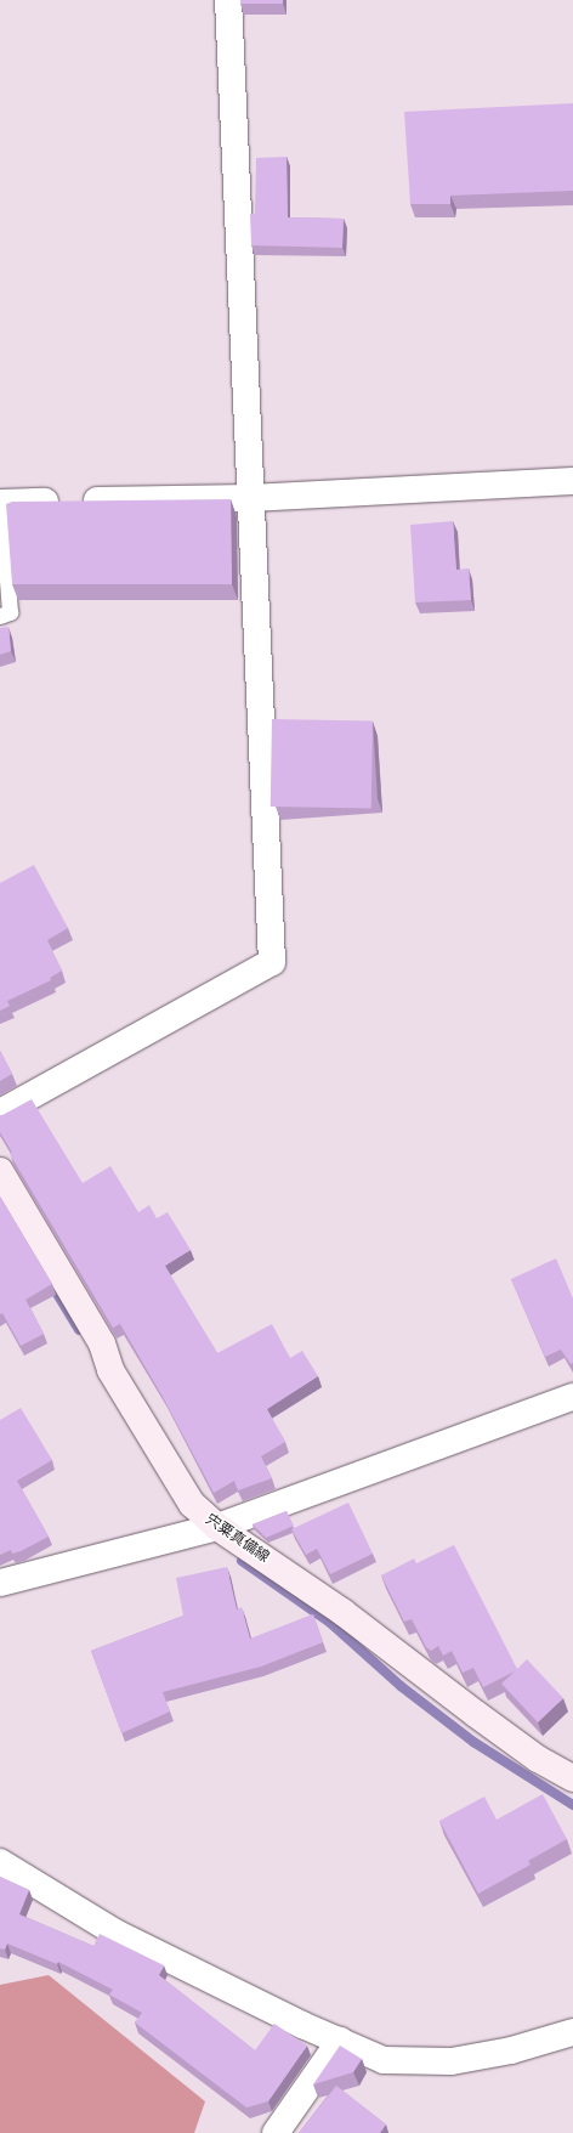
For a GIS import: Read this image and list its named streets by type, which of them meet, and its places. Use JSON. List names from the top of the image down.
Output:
{
  "streets": {
    "main road": ["宍粟真備線"]
  }
}
